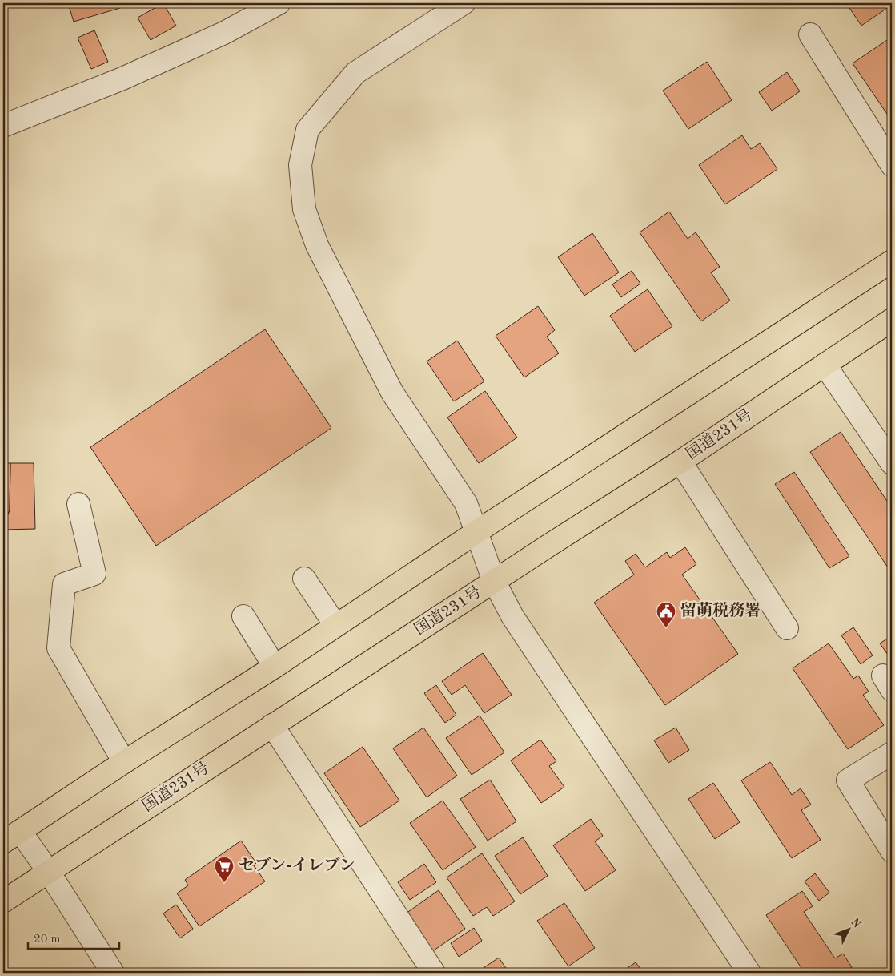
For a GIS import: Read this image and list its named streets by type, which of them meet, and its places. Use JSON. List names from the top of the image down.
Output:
{
  "streets": {
    "highway": ["国道231号"]
  },
  "places": {
    "public building": ["留萌税務署"],
    "supermarket": ["セブン-イレブン"]
  },
  "scale_bar": "20 m",
  "north": "top right"
}
